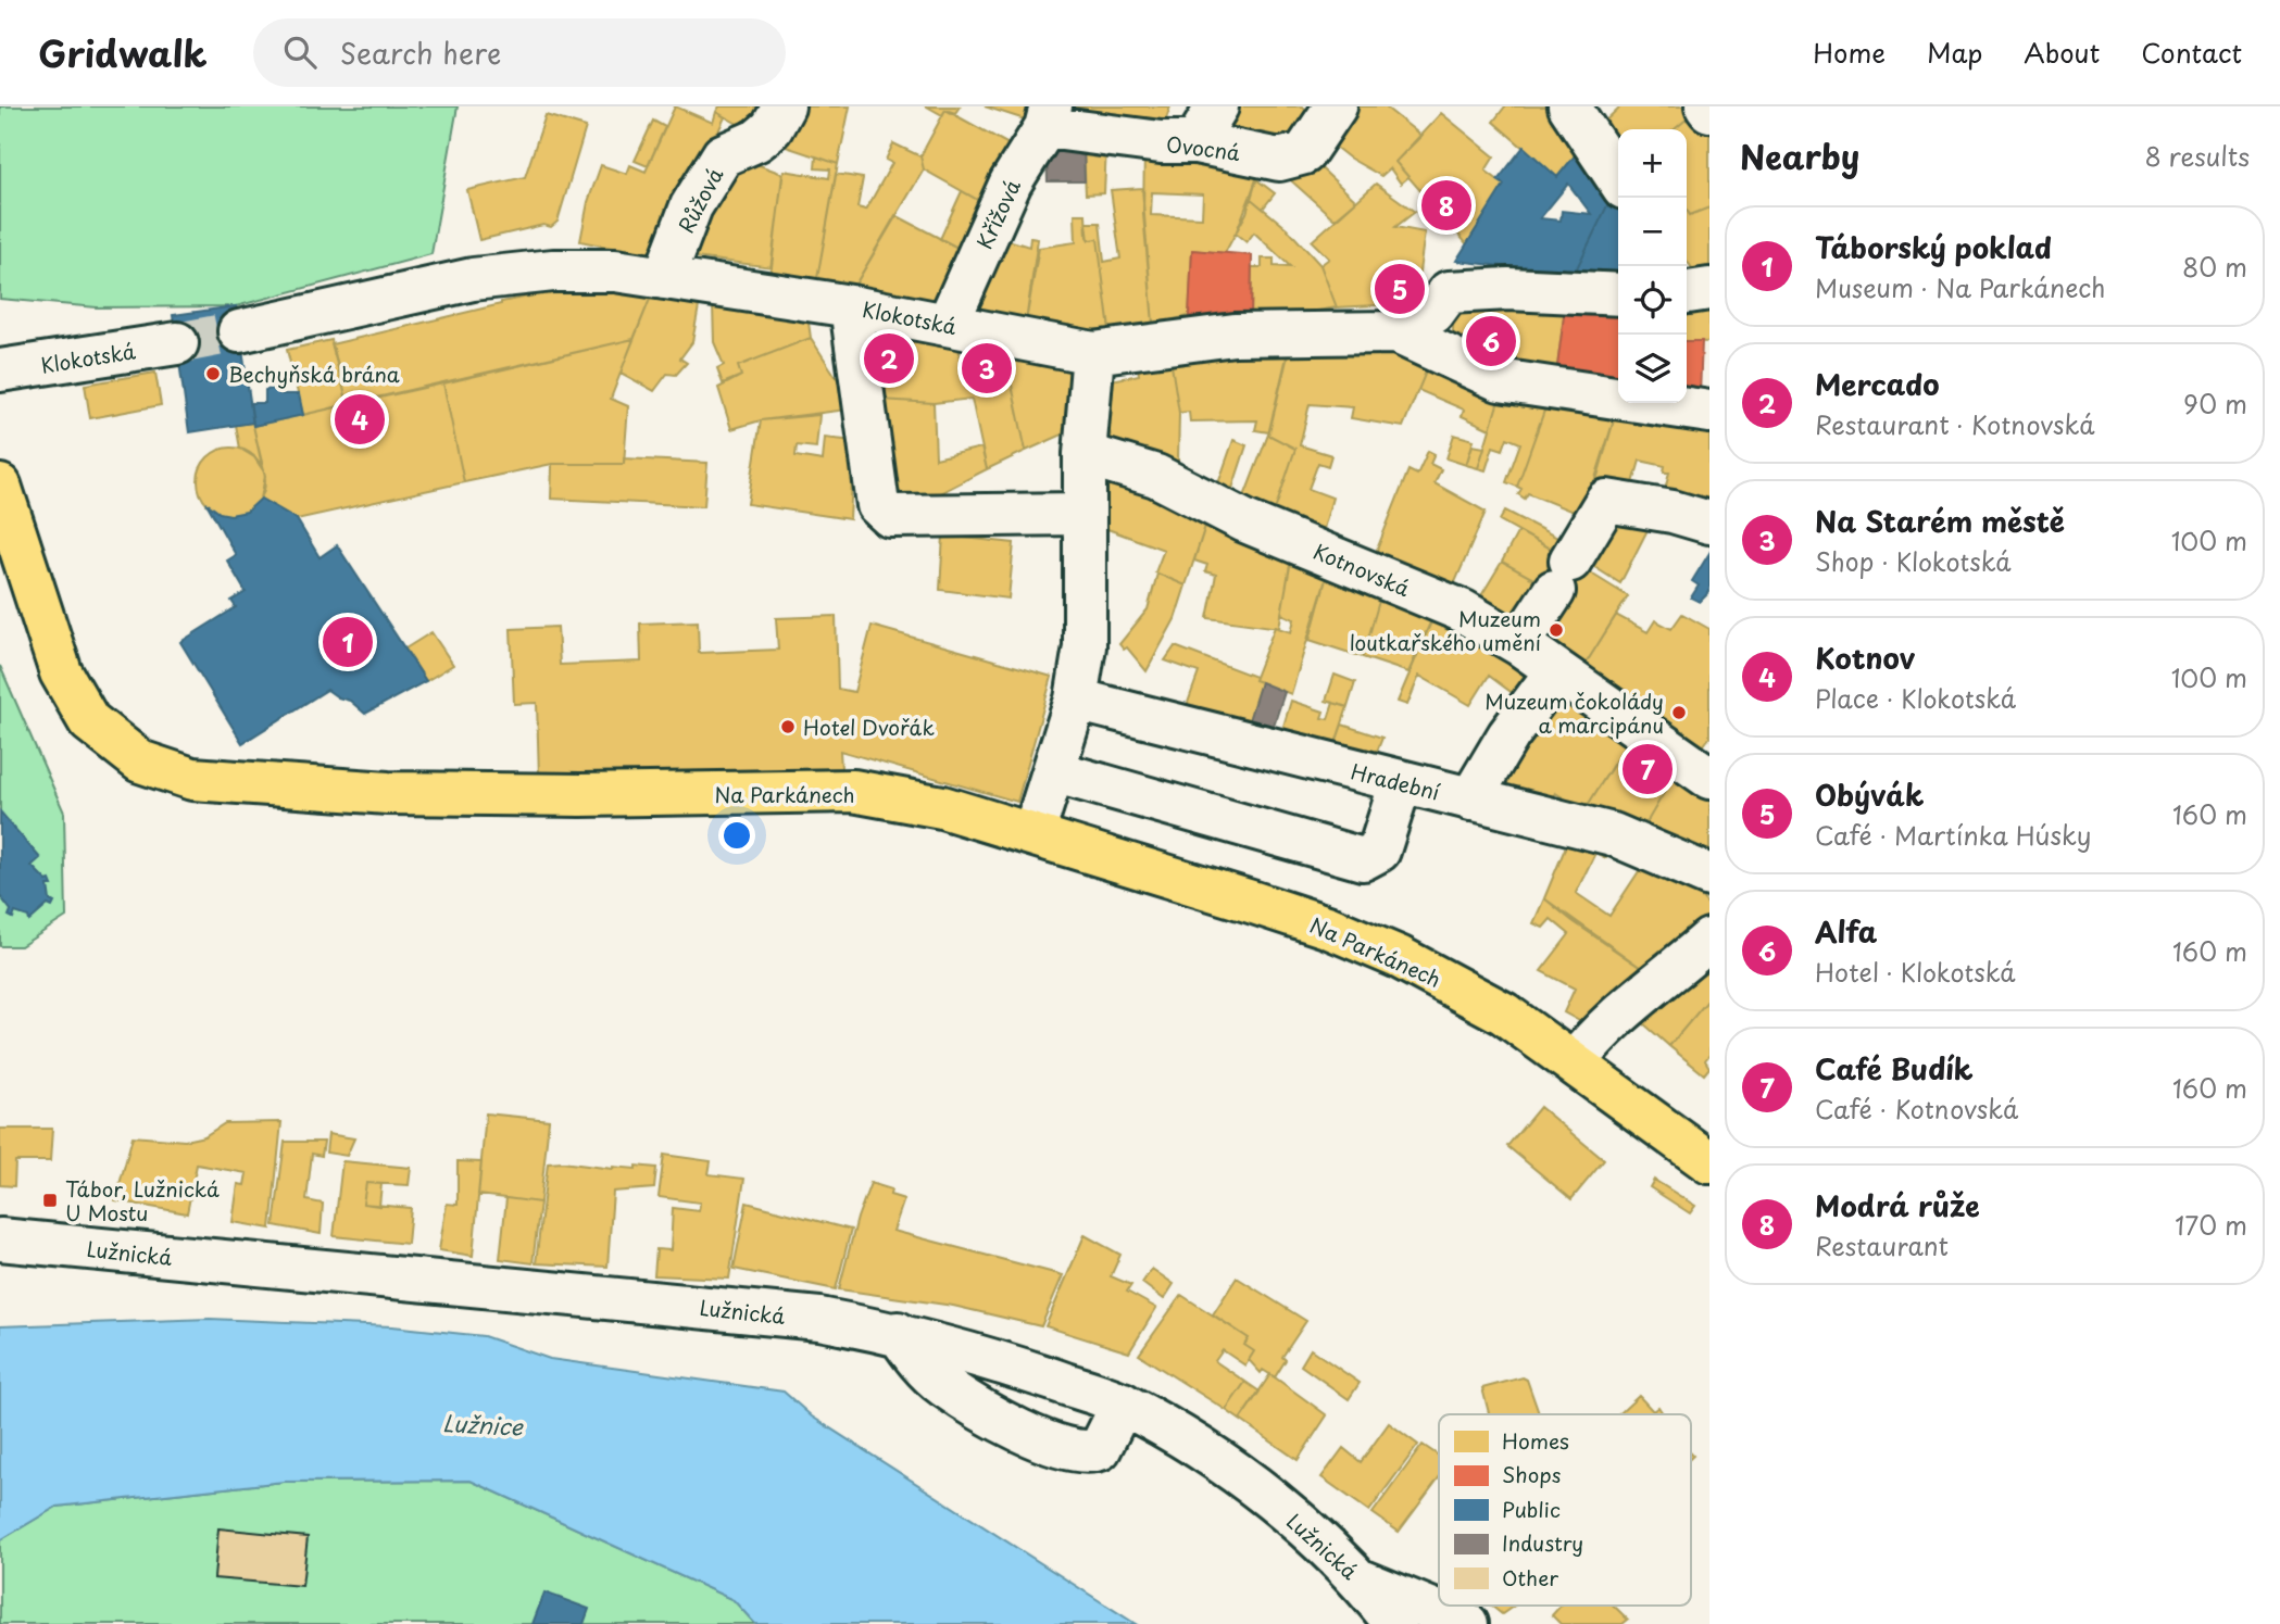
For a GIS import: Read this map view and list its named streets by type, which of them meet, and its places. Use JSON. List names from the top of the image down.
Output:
{
  "streets": {
    "main road": ["Na Parkánech"],
    "street": [
      "Ovocná",
      "Růžová",
      "Křížová",
      "Klokotská",
      "Kotnovská",
      "Hradební",
      "Lužnická"
    ]
  },
  "crossings": [
    ["Ovocná", "Křížová"],
    ["Růžová", "Klokotská"],
    ["Křížová", "Klokotská"]
  ],
  "water": ["Lužnice"],
  "places": {
    "other": [
      "Bechyňská brána",
      "Muzeum loutkařského umění",
      "Muzeum čokolády a marcipánu",
      "Hotel Dvořák"
    ],
    "transit": ["Tábor, Lužnická U Mostu"]
  },
  "legend": [
    "Homes",
    "Shops",
    "Public",
    "Industry",
    "Other"
  ],
  "page": {
    "header": "Gridwalk",
    "search": "Search here",
    "nav": [
      "Home",
      "Map",
      "About",
      "Contact"
    ],
    "heading": ["Nearby", "8 results"],
    "map_buttons": ["+", "−"],
    "pins": [
      "8",
      "5",
      "6",
      "2",
      "3",
      "4",
      "1",
      "7"
    ],
    "list": [
      {
        "mark": "1",
        "name": "Táborský poklad",
        "note": "Museum · Na Parkánech",
        "value": "80 m"
      },
      {
        "mark": "2",
        "name": "Mercado",
        "note": "Restaurant · Kotnovská",
        "value": "90 m"
      },
      {
        "mark": "3",
        "name": "Na Starém městě",
        "note": "Shop · Klokotská",
        "value": "100 m"
      },
      {
        "mark": "4",
        "name": "Kotnov",
        "note": "Place · Klokotská",
        "value": "100 m"
      },
      {
        "mark": "5",
        "name": "Obývák",
        "note": "Café · Martínka Húsky",
        "value": "160 m"
      },
      {
        "mark": "6",
        "name": "Alfa",
        "note": "Hotel · Klokotská",
        "value": "160 m"
      },
      {
        "mark": "7",
        "name": "Café Budík",
        "note": "Café · Kotnovská",
        "value": "160 m"
      },
      {
        "mark": "8",
        "name": "Modrá růže",
        "note": "Restaurant",
        "value": "170 m"
      }
    ]
  }
}
